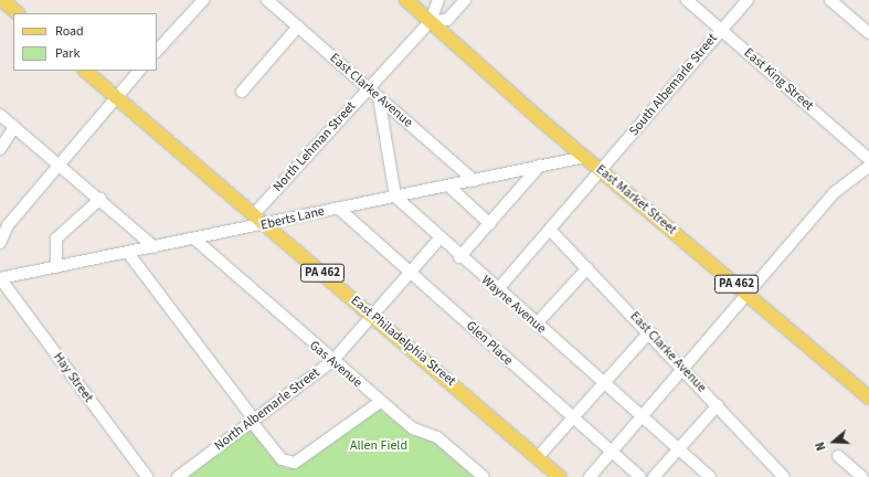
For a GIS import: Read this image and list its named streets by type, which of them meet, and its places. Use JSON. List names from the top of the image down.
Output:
{
  "streets": {
    "main road": ["East Market Street", "PA 462", "East Philadelphia Street"],
    "street": [
      "East King Street",
      "South Albemarle Street",
      "East Clarke Avenue",
      "North Lehman Street",
      "Eberts Lane",
      "Wayne Avenue",
      "Glen Place",
      "Gas Avenue",
      "Hay Street",
      "North Albemarle Street"
    ]
  },
  "crossings": [
    ["East King Street", "South Albemarle Street"],
    ["South Albemarle Street", "East Market Street"],
    ["East Clarke Avenue", "North Lehman Street"],
    ["East Clarke Avenue", "Eberts Lane"],
    ["North Lehman Street", "East Market Street"],
    ["North Lehman Street", "East Philadelphia Street"],
    ["East Market Street", "Eberts Lane"],
    ["Eberts Lane", "Wayne Avenue"],
    ["Eberts Lane", "East Philadelphia Street"],
    ["Eberts Lane", "Glen Place"],
    ["Eberts Lane", "Gas Avenue"],
    ["Eberts Lane", "Hay Street"],
    ["Wayne Avenue", "North Albemarle Street"],
    ["East Philadelphia Street", "North Albemarle Street"],
    ["Glen Place", "North Albemarle Street"],
    ["Gas Avenue", "North Albemarle Street"]
  ],
  "parks": ["Allen Field"],
  "legend": ["Road", "Park"],
  "north": "left"
}
